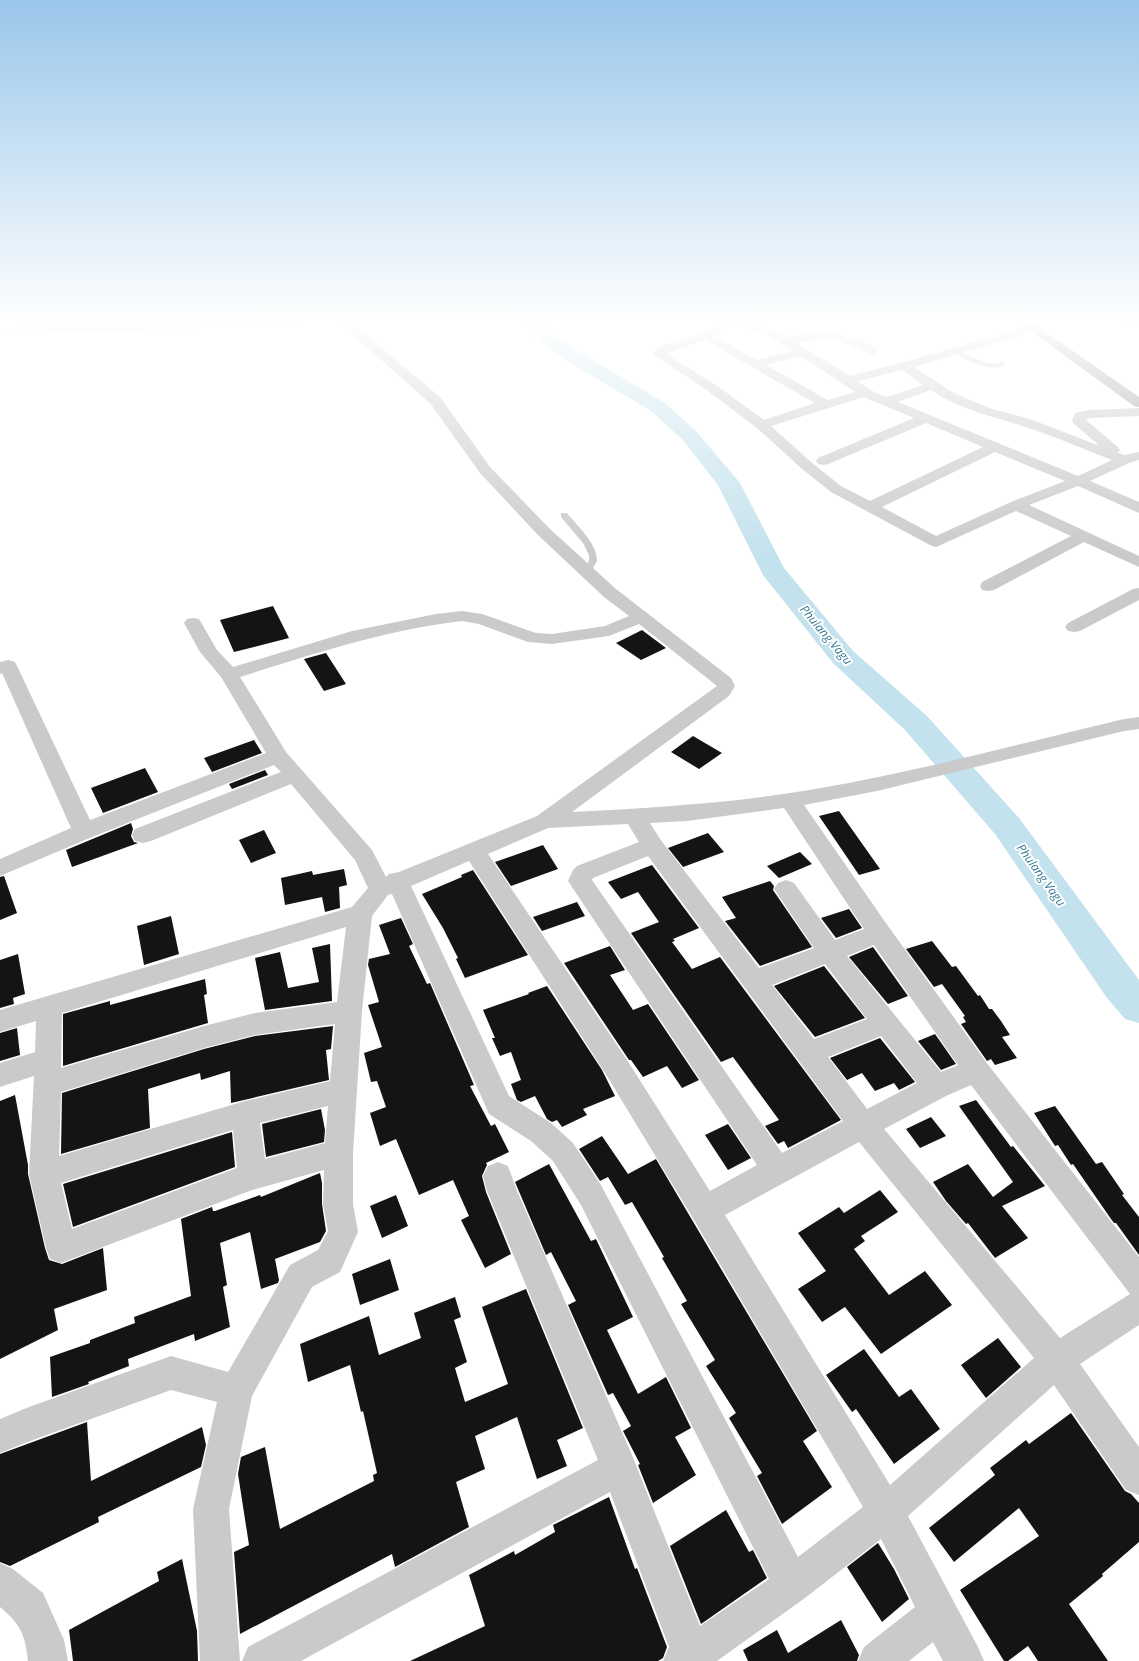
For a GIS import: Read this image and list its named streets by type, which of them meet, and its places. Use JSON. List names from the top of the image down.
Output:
{
  "water": ["Phulang Vagu"]
}
